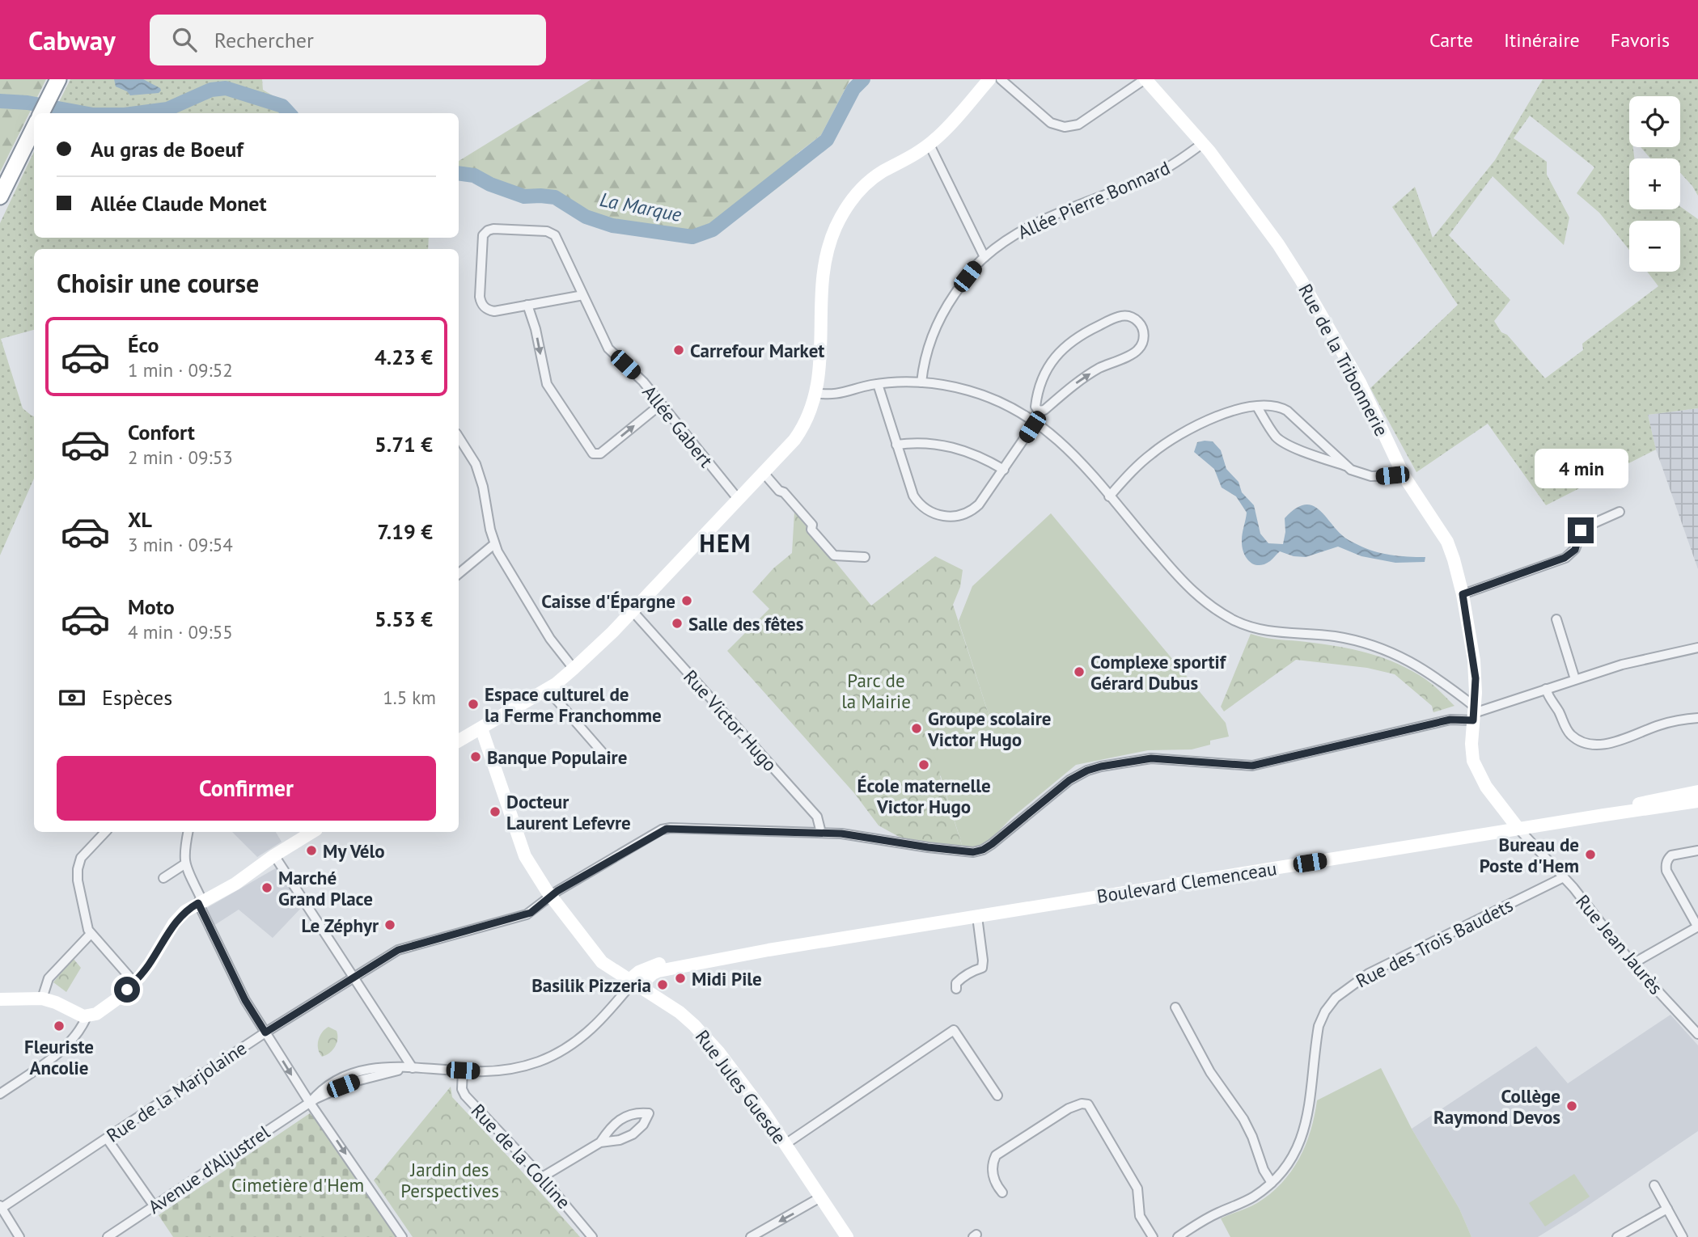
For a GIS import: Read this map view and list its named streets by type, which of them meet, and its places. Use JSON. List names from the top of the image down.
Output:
{
  "streets": {
    "street": [
      "Allée Pierre Bonnard",
      "Rue de la Tribonnerie",
      "Allée Gabert",
      "Rue Victor Hugo",
      "Boulevard Clemenceau",
      "Rue des Trois Baudets",
      "Rue Jean Jaurès",
      "Rue Jules Guesde",
      "Rue de la Marjolaine",
      "Rue de la Colline",
      "Avenue d'Aljustrel"
    ]
  },
  "crossings": [
    ["Allée Pierre Bonnard", "Rue de la Tribonnerie"],
    ["Rue de la Tribonnerie", "Boulevard Clemenceau"],
    ["Rue de la Tribonnerie", "Rue Jean Jaurès"],
    ["Rue de la Tribonnerie", "Rue de la Marjolaine"],
    ["Rue Victor Hugo", "Rue de la Marjolaine"],
    ["Boulevard Clemenceau", "Rue Jean Jaurès"],
    ["Boulevard Clemenceau", "Rue Jules Guesde"],
    ["Boulevard Clemenceau", "Avenue d'Aljustrel"],
    ["Rue des Trois Baudets", "Rue Jean Jaurès"],
    ["Rue Jules Guesde", "Rue de la Marjolaine"],
    ["Rue Jules Guesde", "Avenue d'Aljustrel"],
    ["Rue de la Colline", "Avenue d'Aljustrel"]
  ],
  "districts": ["HEM"],
  "water": ["La Marque"],
  "parks": ["Parc de la Mairie", "Jardin des Perspectives", "Cimetière d'Hem"],
  "places": [
    "Carrefour Market",
    "Caisse d'Épargne",
    "Salle des fêtes",
    "Complexe sportif Gérard Dubus",
    "Espace culturel de la Ferme Franchomme",
    "Groupe scolaire Victor Hugo",
    "Banque Populaire",
    "École maternelle Victor Hugo",
    "Docteur Laurent Lefevre",
    "My Vélo",
    "Bureau de Poste d'Hem",
    "Marché Grand Place",
    "Le Zéphyr",
    "Midi Pile",
    "Basilik Pizzeria",
    "Fleuriste Ancolie",
    "Collège Raymond Devos"
  ],
  "page": {
    "header": "Cabway",
    "search": "Rechercher",
    "nav": ["Carte", "Itinéraire", "Favoris"],
    "map_buttons": ["+", "−"],
    "banner": ["Au gras de Boeuf", "Allée Claude Monet"],
    "heading": "Choisir une course",
    "list": [
      {
        "name": "Éco",
        "note": "1 min · 09:52",
        "value": "4.23 €"
      },
      {
        "name": "Confort",
        "note": "2 min · 09:53",
        "value": "5.71 €"
      },
      {
        "name": "XL",
        "note": "3 min · 09:54",
        "value": "7.19 €"
      },
      {
        "name": "Moto",
        "note": "4 min · 09:55",
        "value": "5.53 €"
      }
    ],
    "bubble": "4 min",
    "pay": ["Espèces", "1.5 km"],
    "buttons": "Confirmer"
  }
}
